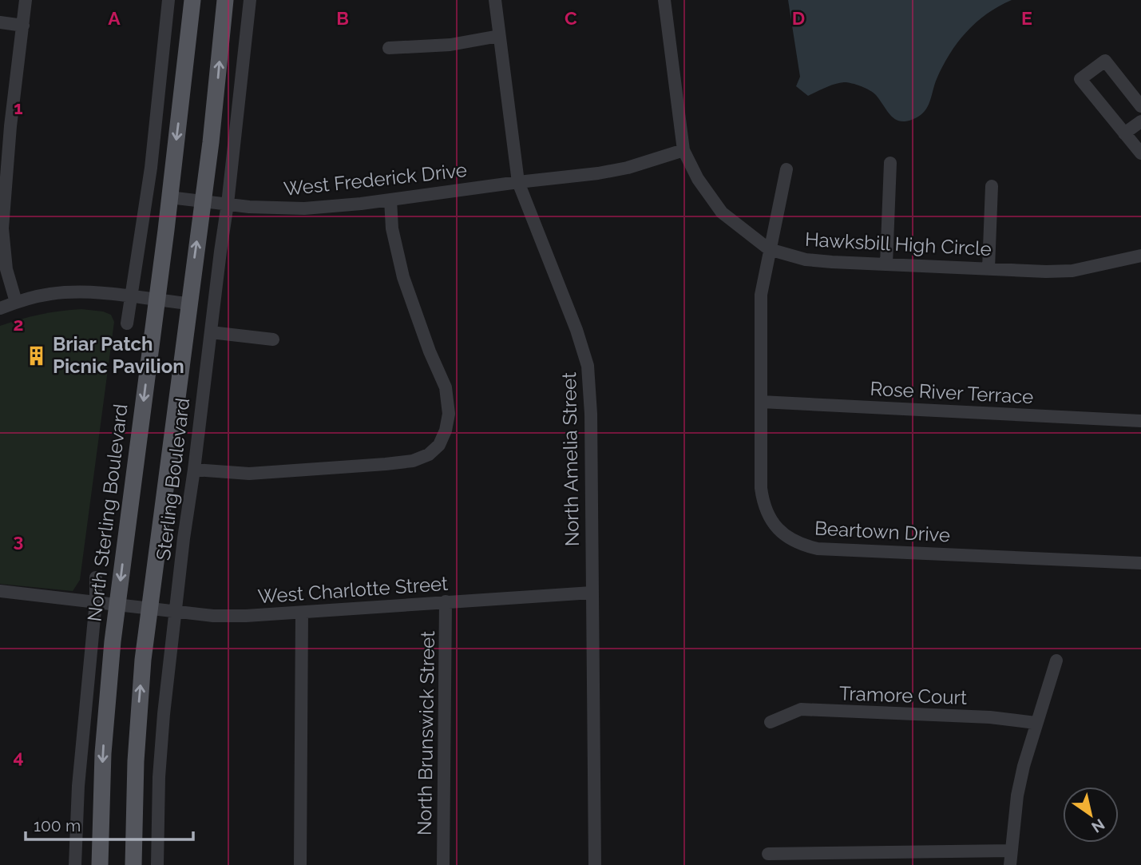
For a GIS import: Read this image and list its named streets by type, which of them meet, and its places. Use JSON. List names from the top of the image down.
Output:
{
  "streets": {
    "main road": ["North Sterling Boulevard"],
    "street": [
      "West Frederick Drive",
      "Hawksbill High Circle",
      "Rose River Terrace",
      "North Amelia Street",
      "Sterling Boulevard",
      "Beartown Drive",
      "West Charlotte Street",
      "Tramore Court",
      "North Brunswick Street"
    ]
  },
  "crossings": [
    ["West Frederick Drive", "Hawksbill High Circle"],
    ["West Frederick Drive", "North Amelia Street"],
    ["West Frederick Drive", "Sterling Boulevard"],
    ["West Frederick Drive", "North Sterling Boulevard"],
    ["Hawksbill High Circle", "Beartown Drive"],
    ["Rose River Terrace", "Beartown Drive"],
    ["North Amelia Street", "West Charlotte Street"],
    ["Sterling Boulevard", "West Charlotte Street"],
    ["North Sterling Boulevard", "West Charlotte Street"],
    ["West Charlotte Street", "North Brunswick Street"]
  ],
  "places": {
    "building": ["Briar Patch Picnic Pavilion"]
  },
  "scale_bar": "100 m",
  "north": "bottom right",
  "grid": {
    "columns": [
      "A",
      "B",
      "C",
      "D",
      "E"
    ],
    "rows": [
      "1",
      "2",
      "3",
      "4"
    ]
  }
}
